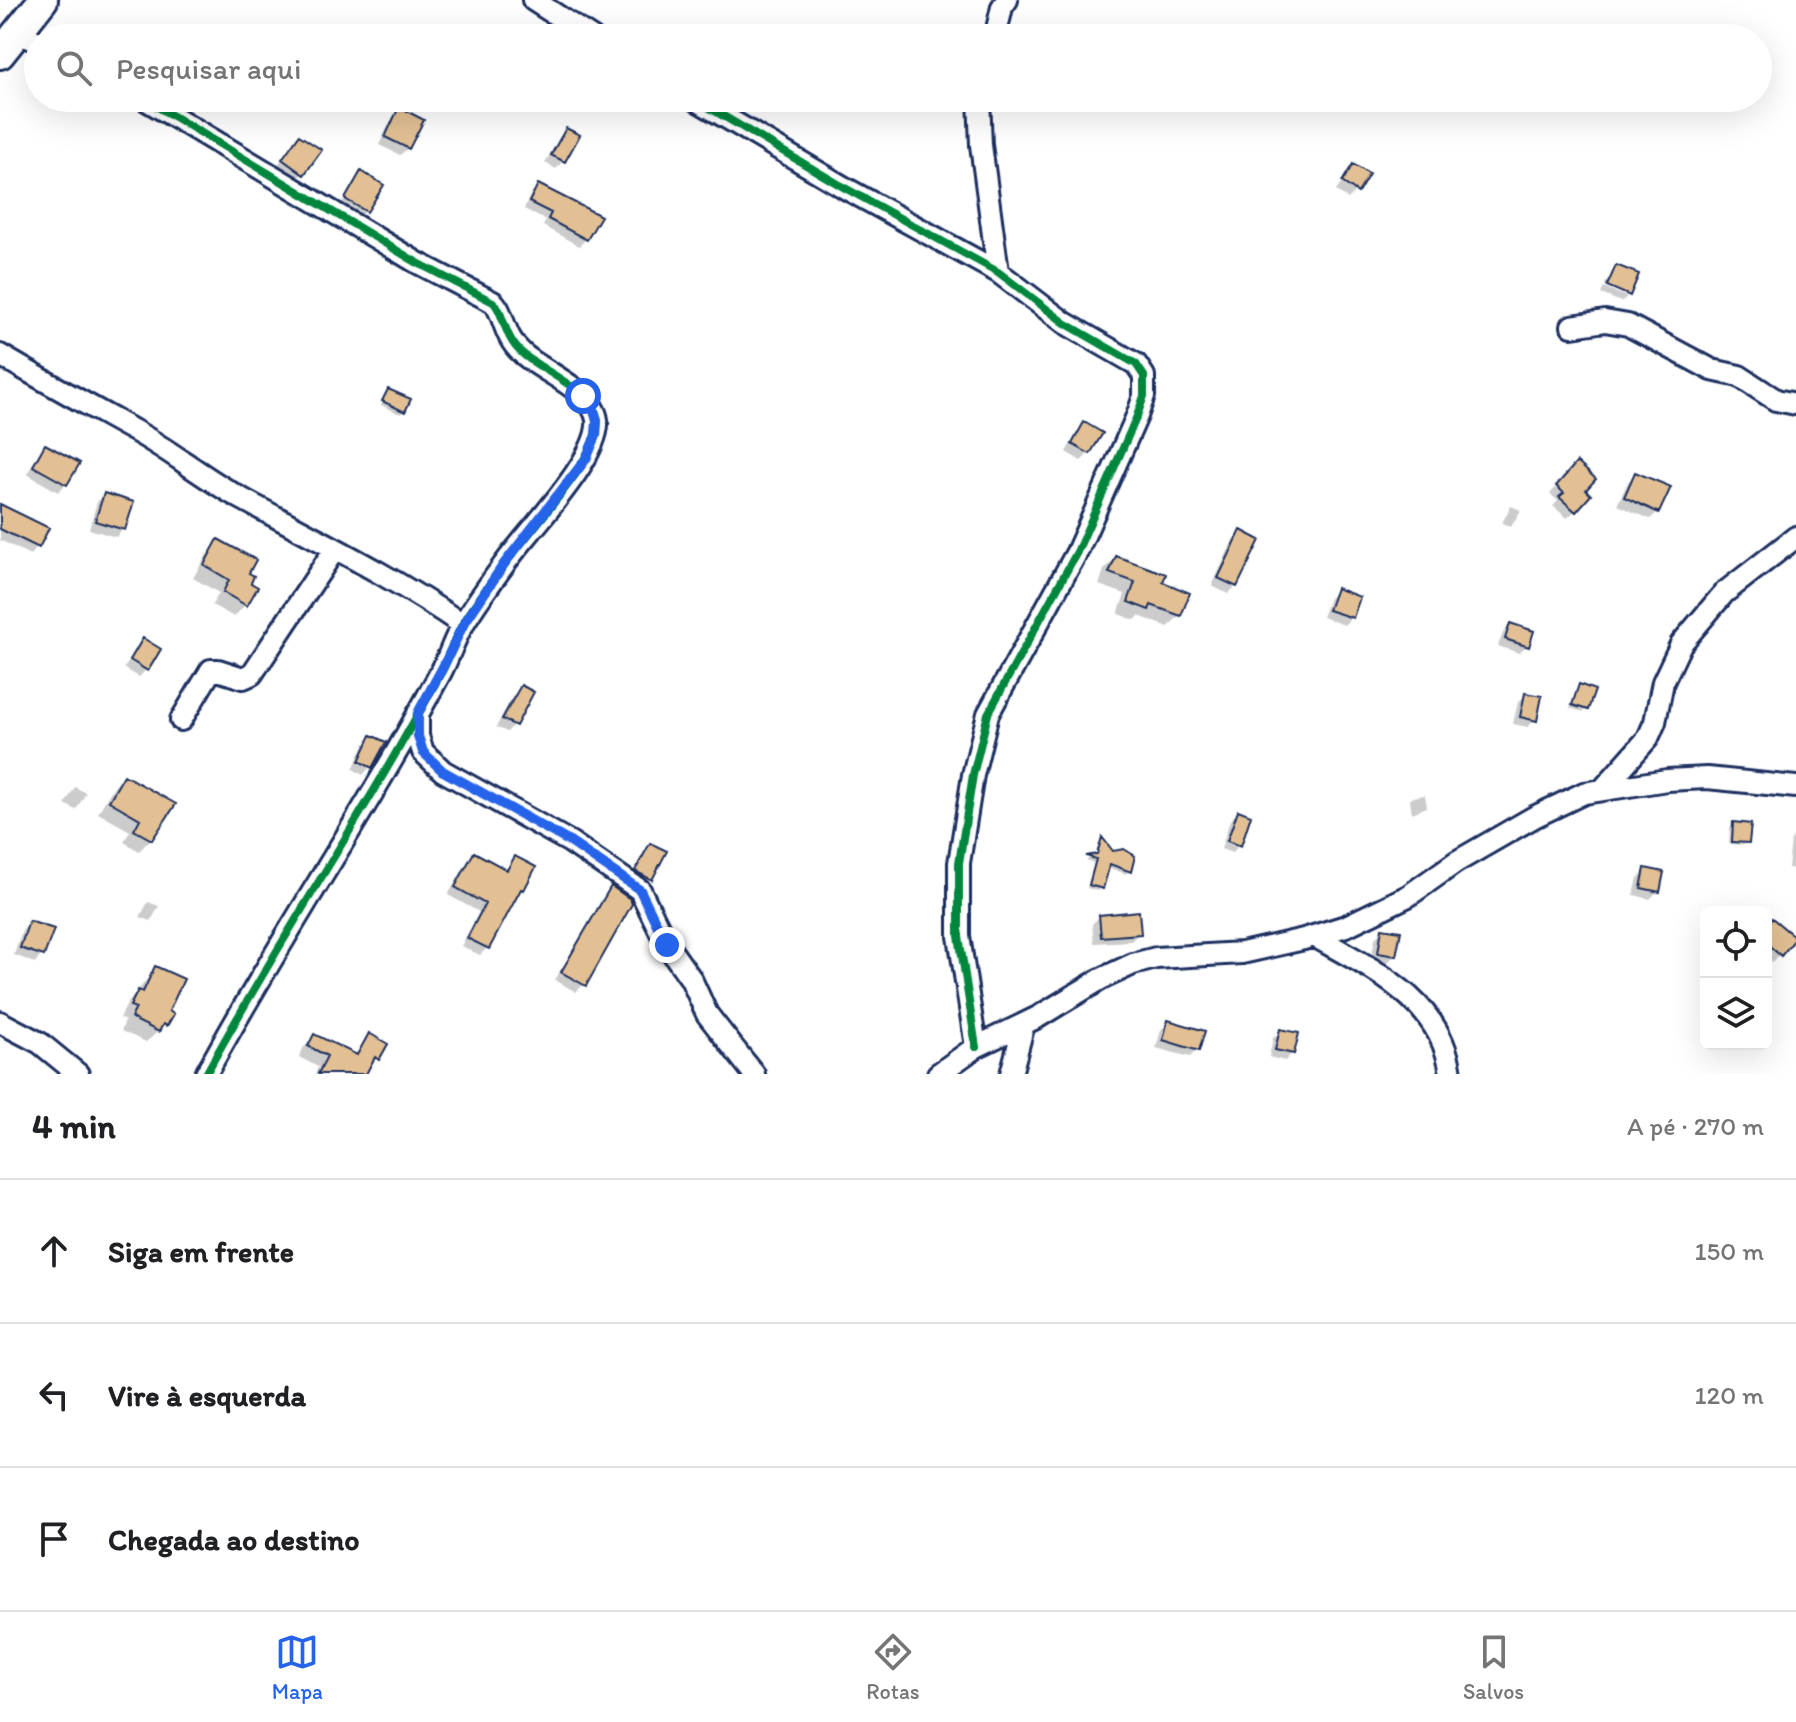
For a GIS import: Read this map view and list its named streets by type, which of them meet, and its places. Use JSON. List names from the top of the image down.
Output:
{
  "page": {
    "search": "Pesquisar aqui",
    "heading": ["4 min", "A pé · 270 m"],
    "list": [
      ["Siga em frente", "150 m"],
      ["Vire à esquerda", "120 m"],
      "Chegada ao destino"
    ],
    "nav": ["Mapa", "Rotas", "Salvos"]
  }
}
